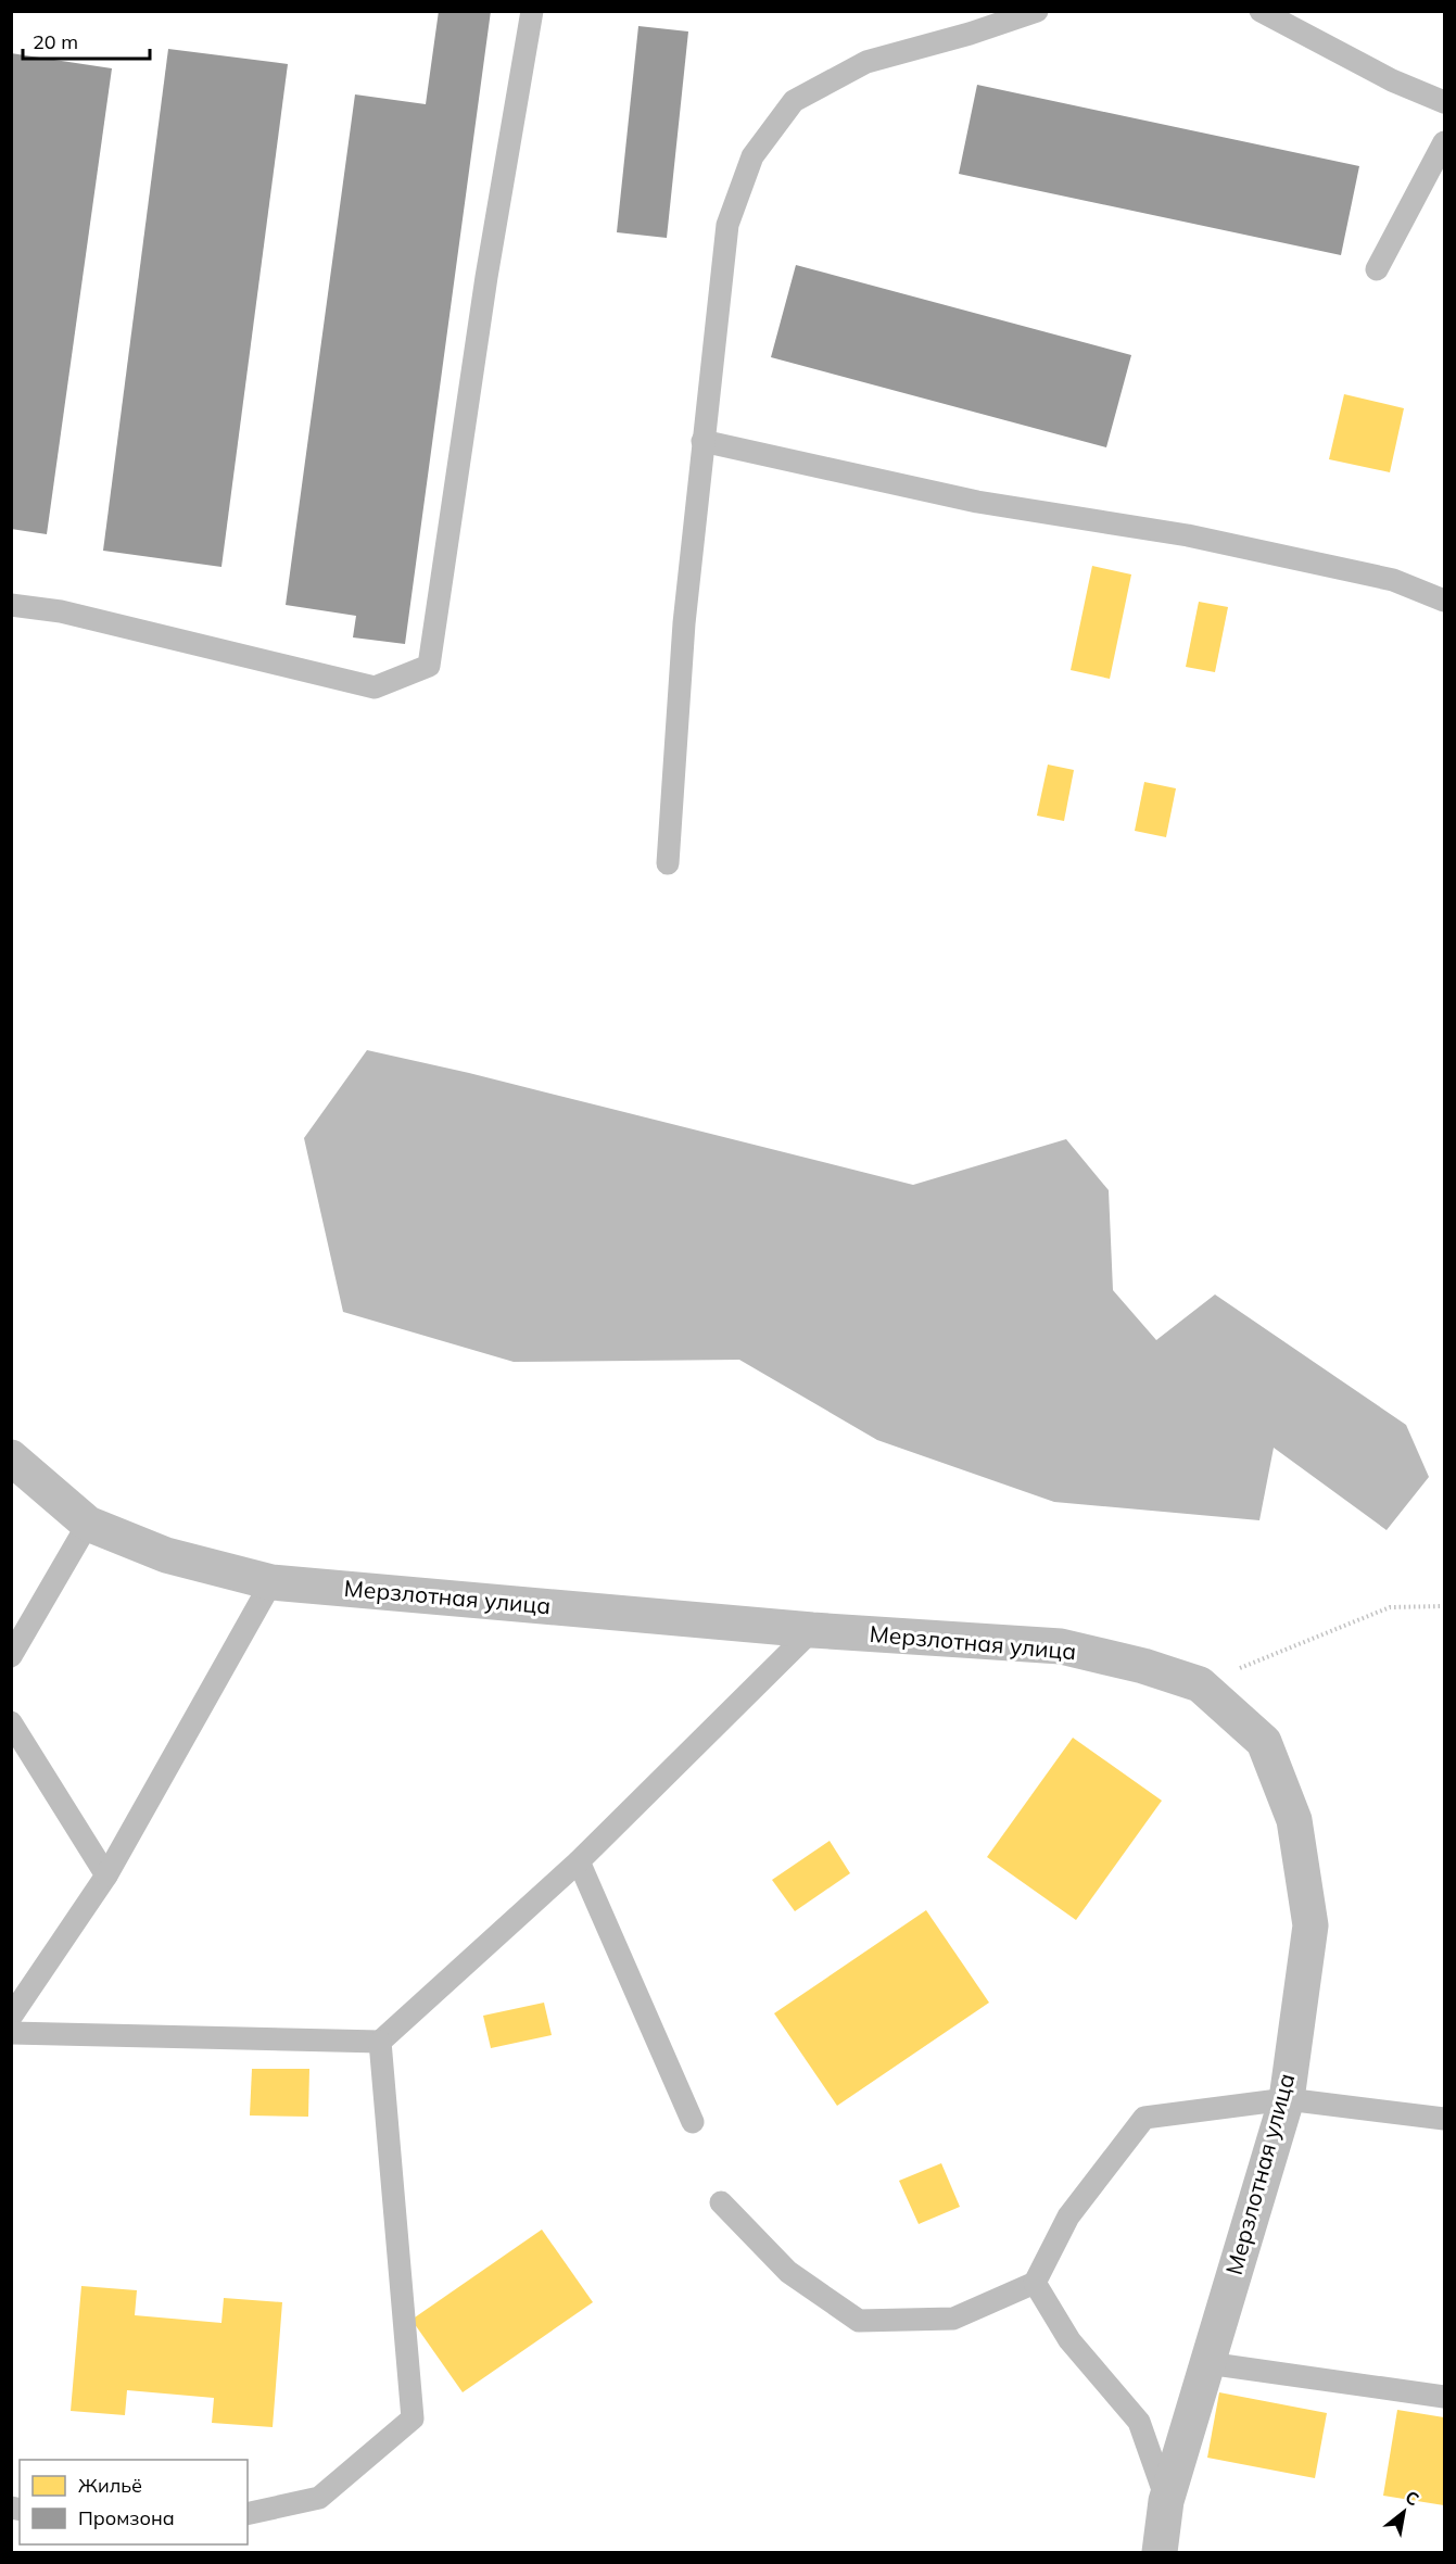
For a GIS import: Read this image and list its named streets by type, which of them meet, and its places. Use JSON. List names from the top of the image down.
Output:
{
  "streets": {
    "street": ["Мерзлотная улица"]
  },
  "legend": ["Жильё", "Промзона"],
  "scale_bar": "20 m",
  "north": "top right"
}
